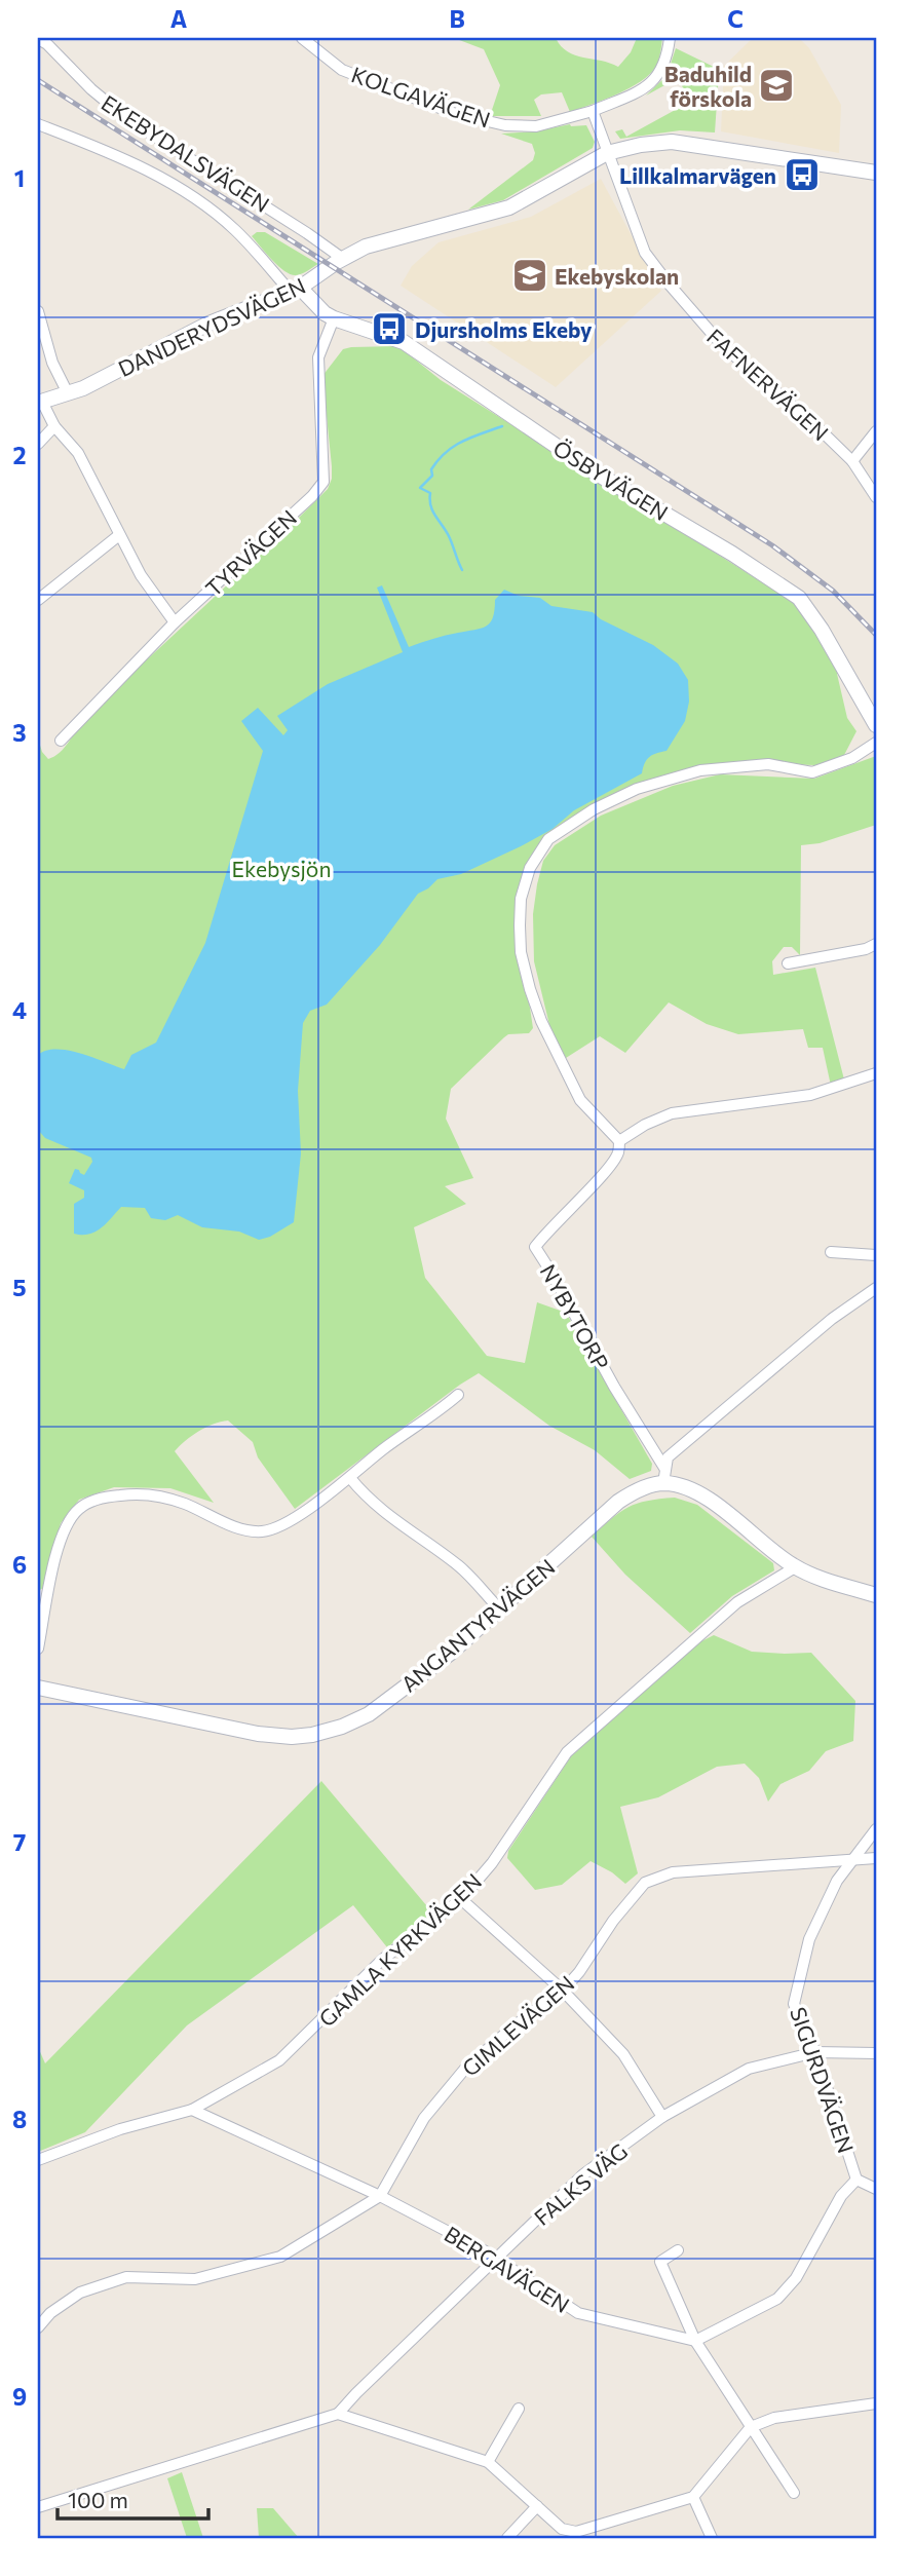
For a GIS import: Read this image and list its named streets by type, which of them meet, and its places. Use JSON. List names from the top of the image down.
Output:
{
  "streets": {
    "street": [
      "KOLGAVÄGEN",
      "EKEBYDALSVÄGEN",
      "DANDERYDSVÄGEN",
      "FAFNERVÄGEN",
      "ÖSBYVÄGEN",
      "TYRVÄGEN",
      "NYBYTORP",
      "ANGANTYRVÄGEN",
      "GAMLA KYRKVÄGEN",
      "GIMLEVÄGEN",
      "SIGURDVÄGEN",
      "FALKS VÄG",
      "BERGAVÄGEN"
    ]
  },
  "crossings": [
    ["EKEBYDALSVÄGEN", "DANDERYDSVÄGEN"],
    ["DANDERYDSVÄGEN", "FAFNERVÄGEN"],
    ["DANDERYDSVÄGEN", "ÖSBYVÄGEN"],
    ["ÖSBYVÄGEN", "TYRVÄGEN"],
    ["NYBYTORP", "ANGANTYRVÄGEN"],
    ["GAMLA KYRKVÄGEN", "BERGAVÄGEN"],
    ["GIMLEVÄGEN", "SIGURDVÄGEN"],
    ["GIMLEVÄGEN", "BERGAVÄGEN"],
    ["SIGURDVÄGEN", "FALKS VÄG"],
    ["FALKS VÄG", "BERGAVÄGEN"]
  ],
  "parks": ["Ekebysjön"],
  "places": {
    "school or university": ["Baduhild förskola", "Ekebyskolan"],
    "bus stop": ["Lillkalmarvägen", "Djursholms Ekeby"]
  },
  "scale_bar": "100 m",
  "grid": {
    "columns": ["A", "B", "C"],
    "rows": [
      "1",
      "2",
      "3",
      "4",
      "5",
      "6",
      "7",
      "8",
      "9"
    ]
  }
}
